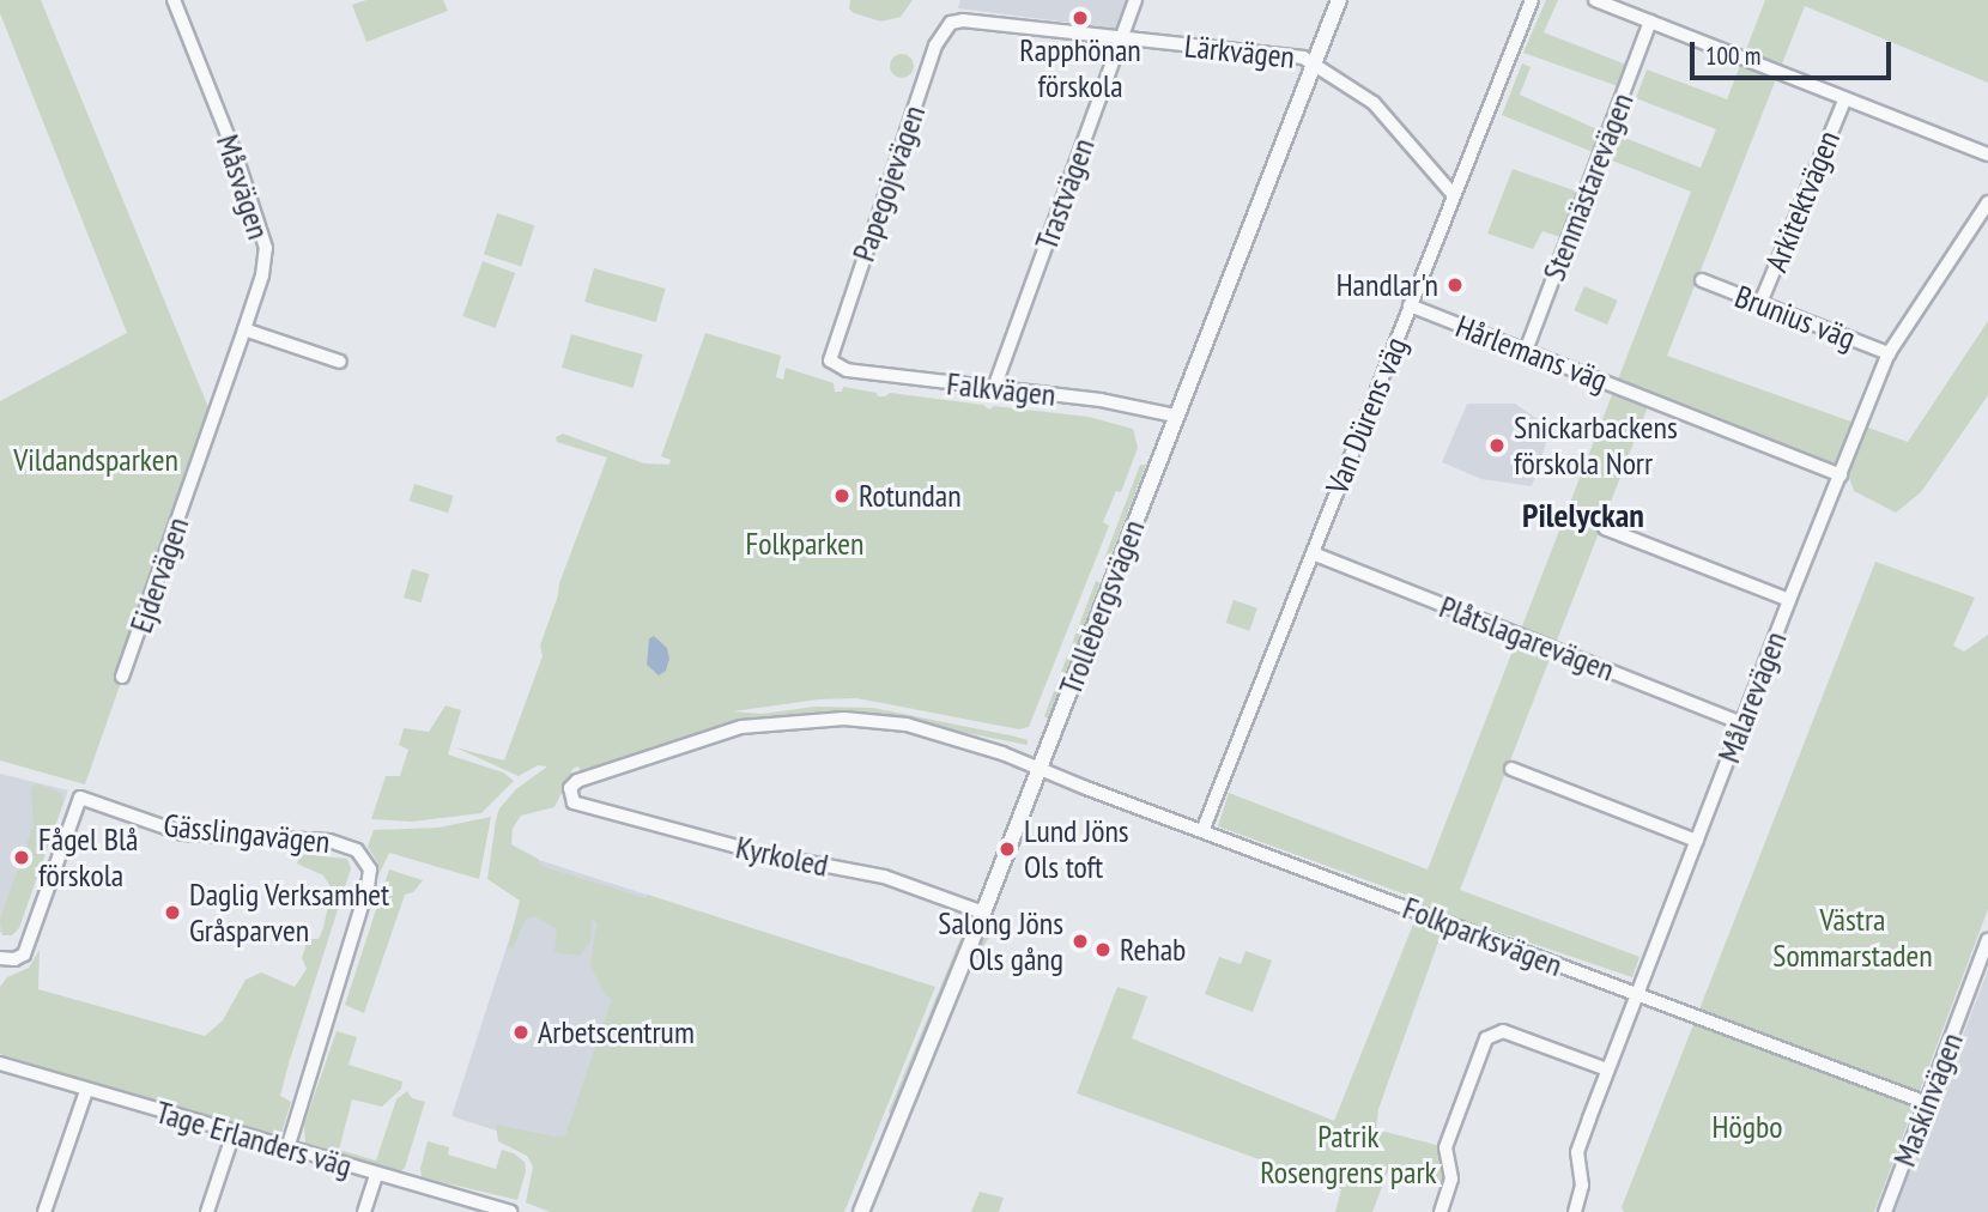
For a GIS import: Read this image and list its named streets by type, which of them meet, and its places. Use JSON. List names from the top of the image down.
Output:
{
  "streets": {
    "street": [
      "Lärkvägen",
      "Papegojevägen",
      "Måsvägen",
      "Stenmästarevägen",
      "Trastvägen",
      "Arkitektvägen",
      "Brunius väg",
      "Hårlemans väg",
      "Falkvägen",
      "Van Dürens väg",
      "Ejdervägen",
      "Trollebergsvägen",
      "Plåtslagarevägen",
      "Målarevägen",
      "Gässlingavägen",
      "Kyrkoled",
      "Folkparksvägen",
      "Maskinvägen",
      "Tage Erlanders väg"
    ]
  },
  "crossings": [
    ["Lärkvägen", "Papegojevägen"],
    ["Lärkvägen", "Trastvägen"],
    ["Lärkvägen", "Trollebergsvägen"],
    ["Papegojevägen", "Falkvägen"],
    ["Måsvägen", "Ejdervägen"],
    ["Stenmästarevägen", "Hårlemans väg"],
    ["Trastvägen", "Falkvägen"],
    ["Arkitektvägen", "Brunius väg"],
    ["Brunius väg", "Målarevägen"],
    ["Hårlemans väg", "Van Dürens väg"],
    ["Hårlemans väg", "Målarevägen"],
    ["Falkvägen", "Trollebergsvägen"],
    ["Van Dürens väg", "Plåtslagarevägen"],
    ["Van Dürens väg", "Folkparksvägen"],
    ["Trollebergsvägen", "Kyrkoled"],
    ["Trollebergsvägen", "Folkparksvägen"],
    ["Plåtslagarevägen", "Målarevägen"],
    ["Målarevägen", "Folkparksvägen"],
    ["Gässlingavägen", "Tage Erlanders väg"],
    ["Kyrkoled", "Folkparksvägen"],
    ["Folkparksvägen", "Maskinvägen"]
  ],
  "districts": ["Pilelyckan"],
  "parks": [
    "Vildandsparken",
    "Folkparken",
    "Västra Sommarstaden",
    "Högbo",
    "Patrik Rosengrens park"
  ],
  "places": [
    "Rapphönan förskola",
    "Handlar'n",
    "Snickarbackens förskola Norr",
    "Rotundan",
    "Lund Jöns Ols toft",
    "Fågel Blå förskola",
    "Daglig Verksamhet Gråsparven",
    "Salong Jöns Ols gång",
    "Rehab",
    "Arbetscentrum"
  ],
  "scale_bar": "100 m"
}
